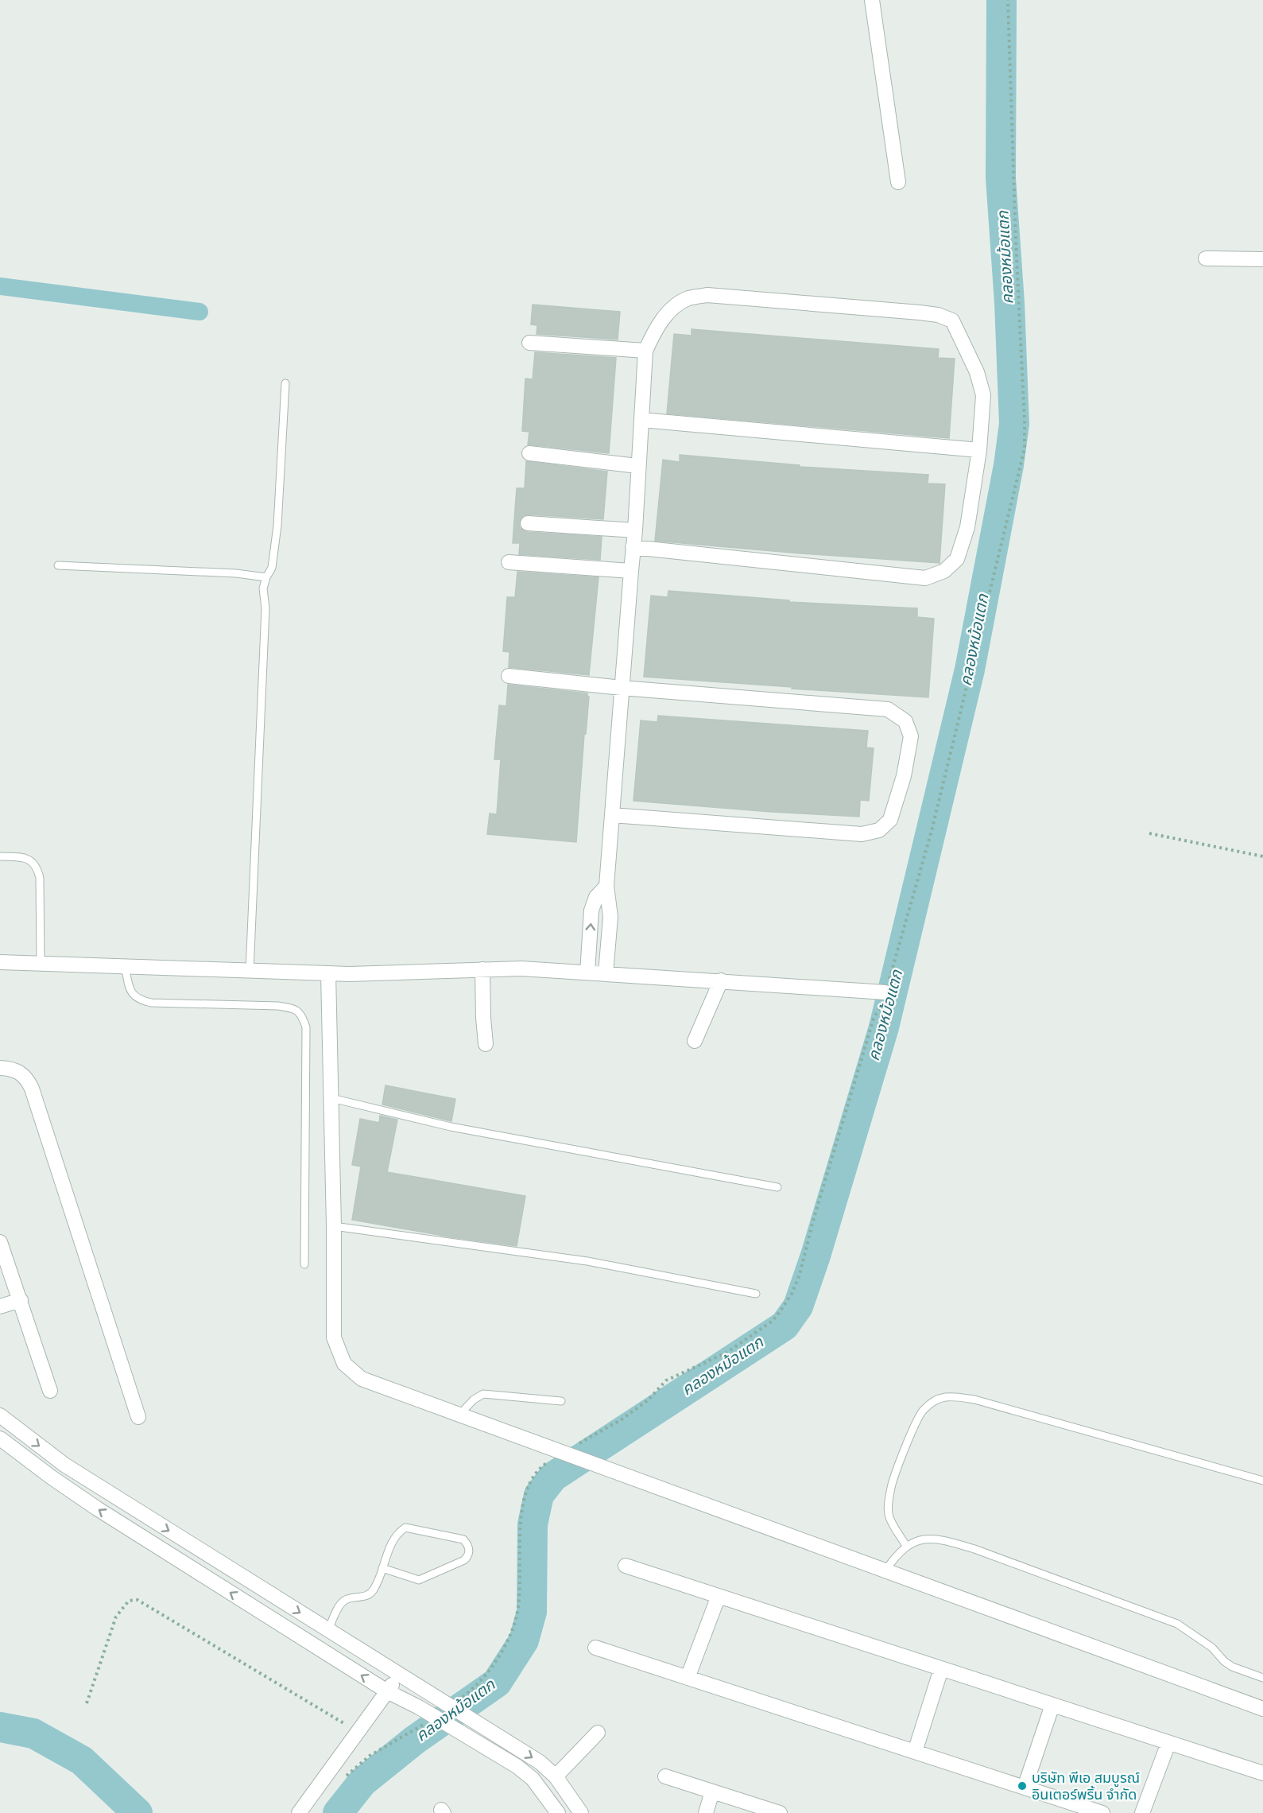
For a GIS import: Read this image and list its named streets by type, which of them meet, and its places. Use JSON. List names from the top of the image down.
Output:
{
  "water": ["คลองหม้อแตก"],
  "places": ["บริษัท พีเอ สมบูรณ์ อินเตอร์พริ้น จำกัด"]
}
